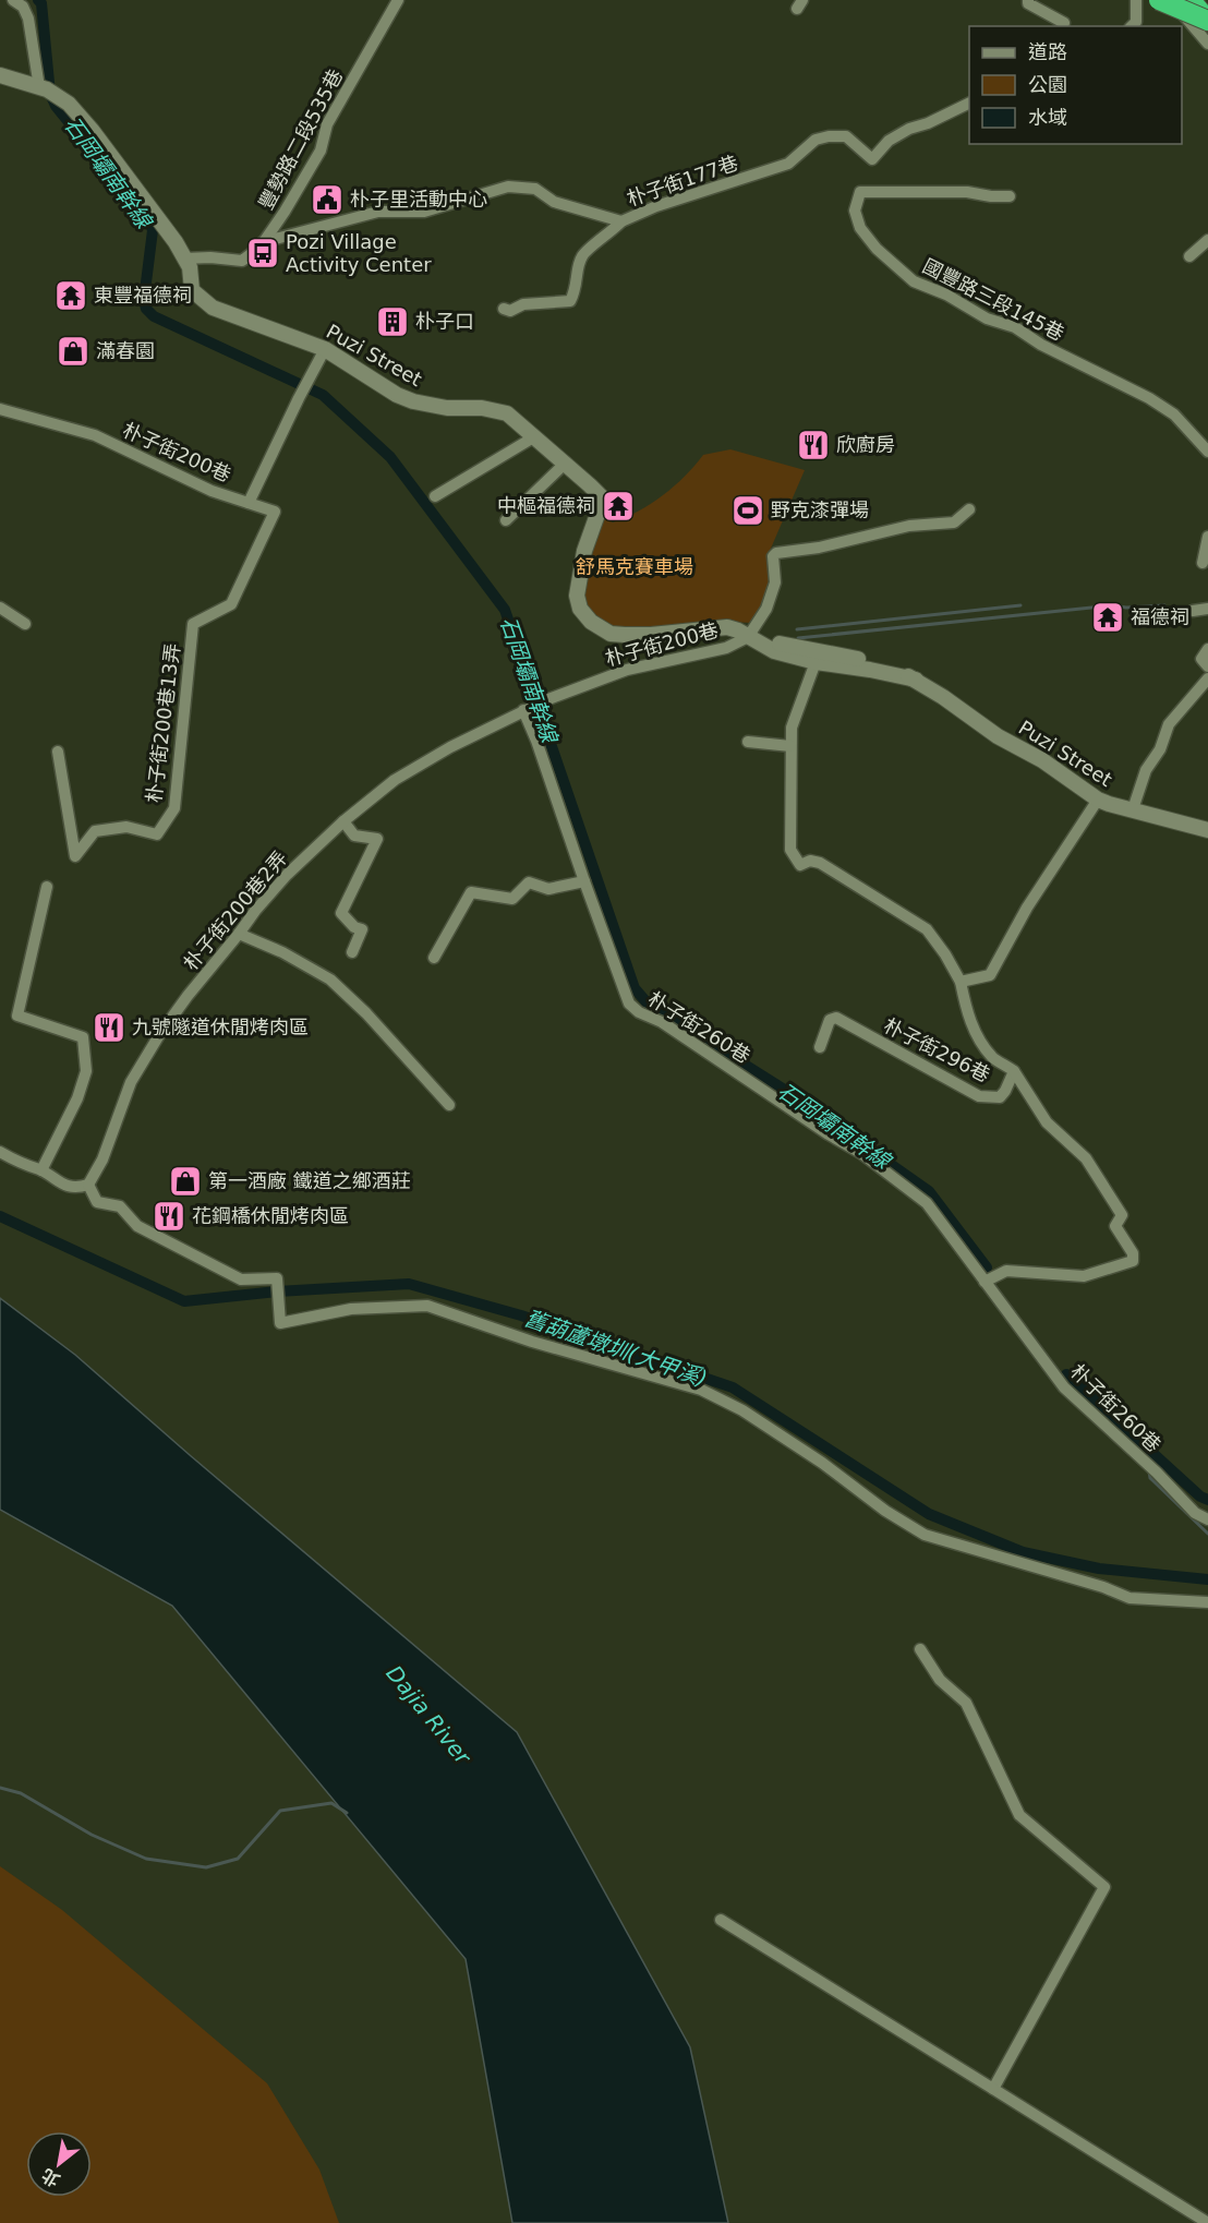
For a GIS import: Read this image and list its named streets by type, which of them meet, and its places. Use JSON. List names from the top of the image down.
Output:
{
  "streets": {
    "street": [
      "豐勢路二段535巷",
      "朴子街177巷",
      "國豐路三段145巷",
      "Puzi Street",
      "朴子街200巷",
      "朴子街200巷13弄",
      "朴子街200巷2弄",
      "朴子街260巷",
      "朴子街296巷"
    ]
  },
  "crossings": [
    ["豐勢路二段535巷", "朴子街177巷"],
    ["豐勢路二段535巷", "Puzi Street"],
    ["Puzi Street", "朴子街200巷"],
    ["朴子街200巷", "朴子街200巷13弄"],
    ["朴子街200巷", "朴子街200巷2弄"],
    ["朴子街200巷", "朴子街260巷"],
    ["朴子街200巷2弄", "朴子街260巷"]
  ],
  "water": ["石岡壩南幹線", "舊葫蘆墩圳(大甲溪)", "Dajia River"],
  "parks": ["舒馬克賽車場"],
  "places": {
    "public building": ["朴子里活動中心"],
    "bus stop": ["Pozi Village Activity Center"],
    "temple": ["東豐福德祠", "中樞福德祠", "福德祠"],
    "building": ["朴子口"],
    "shop": ["滿春園", "第一酒廠 鐵道之鄉酒莊"],
    "restaurant": ["欣廚房", "九號隧道休閒烤肉區", "花鋼橋休閒烤肉區"],
    "sports": ["野克漆彈場"]
  },
  "legend": ["道路", "公園", "水域"],
  "north": "bottom left"
}
